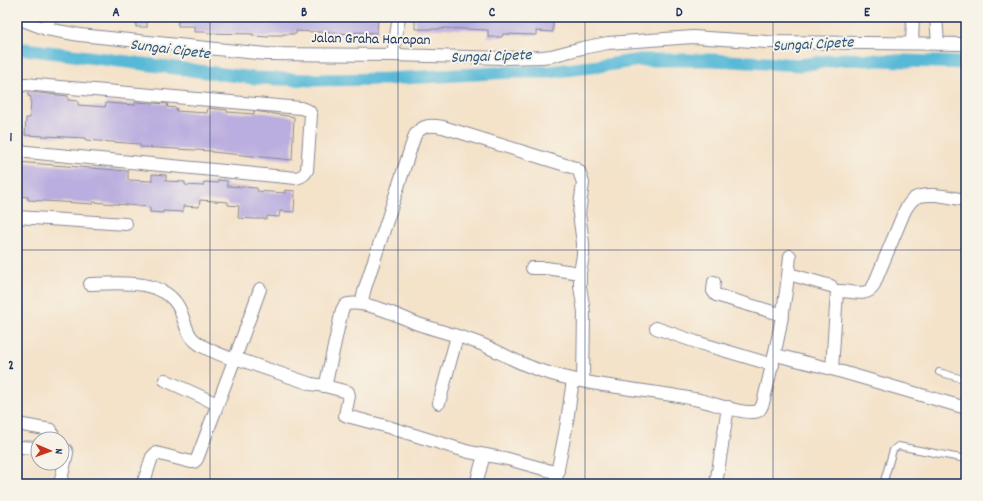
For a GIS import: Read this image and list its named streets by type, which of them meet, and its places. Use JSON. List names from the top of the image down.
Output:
{
  "streets": {
    "street": ["Jalan Graha Harapan"]
  },
  "water": ["Sungai Cipete"],
  "north": "right",
  "grid": {
    "columns": [
      "A",
      "B",
      "C",
      "D",
      "E"
    ],
    "rows": ["1", "2"]
  }
}
